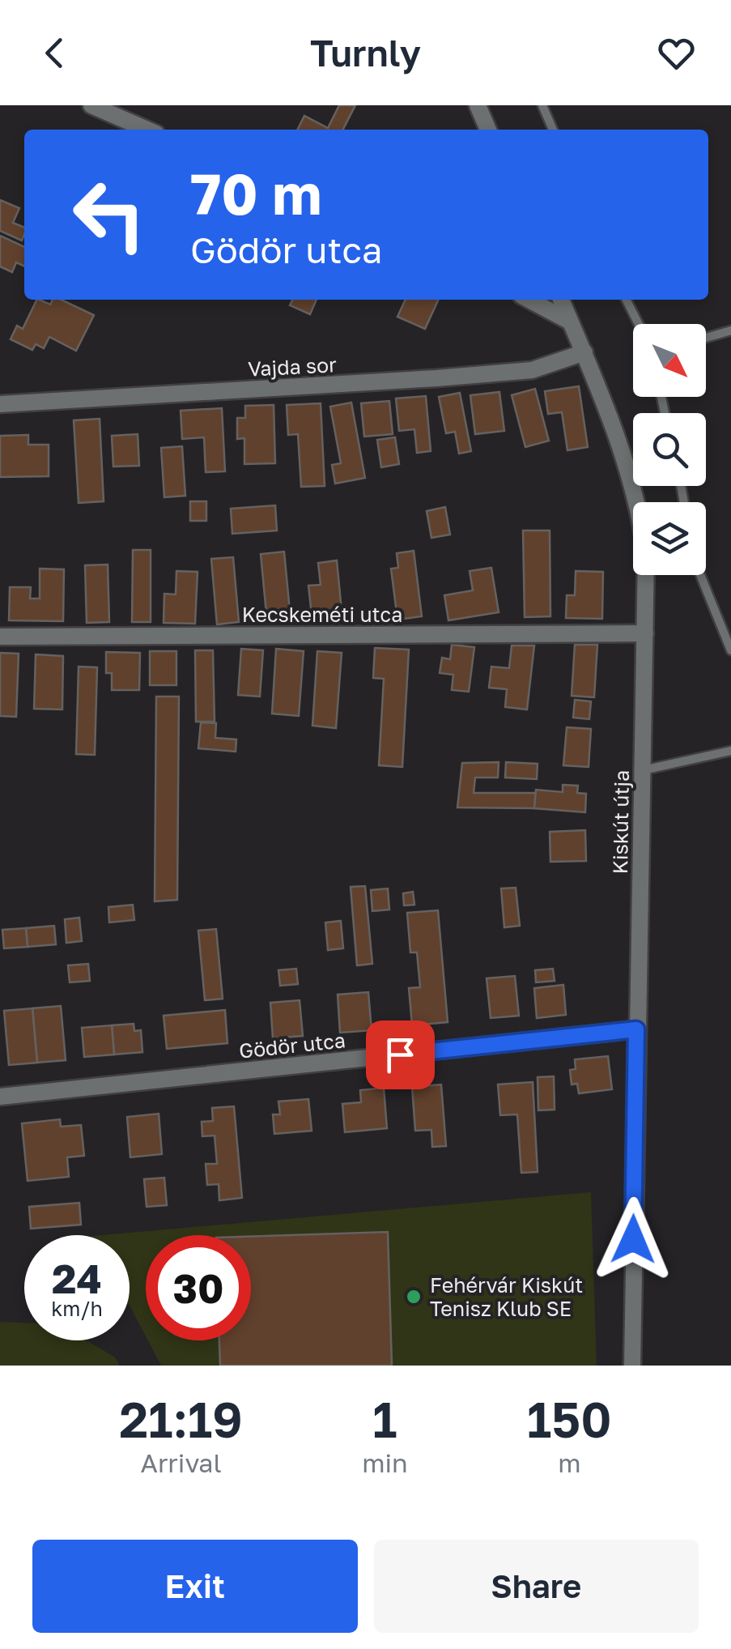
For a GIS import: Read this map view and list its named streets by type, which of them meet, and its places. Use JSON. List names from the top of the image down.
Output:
{
  "streets": {
    "street": [
      "Vajda sor",
      "Kecskeméti utca",
      "Kiskút útja",
      "Gödör utca"
    ]
  },
  "crossings": [
    ["Vajda sor", "Kiskút útja"],
    ["Kecskeméti utca", "Kiskút útja"],
    ["Kiskút útja", "Gödör utca"]
  ],
  "places": ["Fehérvár Kiskút Tenisz Klub SE"],
  "north": "bottom right",
  "page": {
    "header": "Turnly",
    "turn": ["70 m", "Gödör utca"],
    "speed": "24 km/h",
    "limit": "30",
    "eta": [
      "21:19",
      "Arrival",
      "1",
      "min",
      "150",
      "m"
    ],
    "buttons": ["Exit", "Share"]
  }
}
